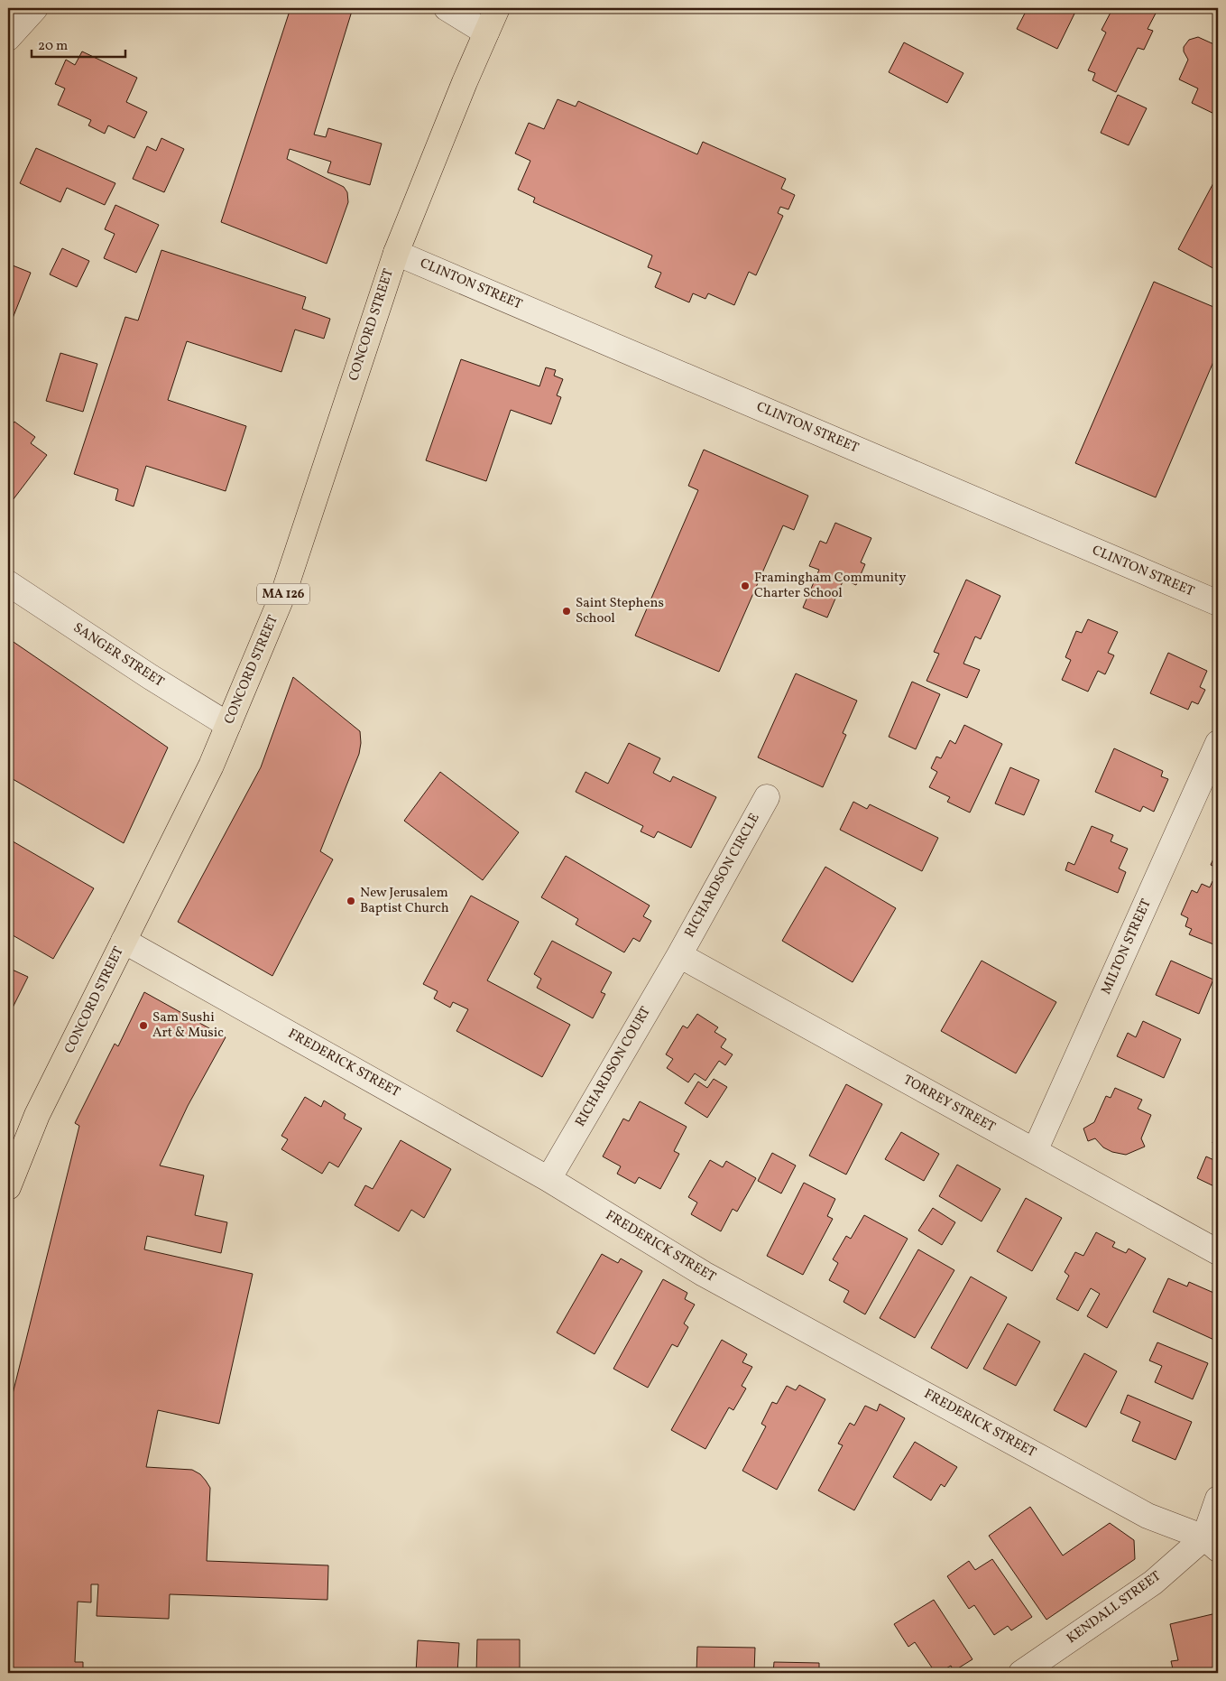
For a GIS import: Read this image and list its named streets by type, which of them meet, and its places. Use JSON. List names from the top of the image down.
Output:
{
  "streets": {
    "main road": ["CONCORD STREET", "MA 126"],
    "street": [
      "CLINTON STREET",
      "SANGER STREET",
      "RICHARDSON CIRCLE",
      "MILTON STREET",
      "FREDERICK STREET",
      "RICHARDSON COURT",
      "TORREY STREET",
      "KENDALL STREET"
    ]
  },
  "crossings": [
    ["CLINTON STREET", "CONCORD STREET"],
    ["CONCORD STREET", "SANGER STREET"],
    ["CONCORD STREET", "FREDERICK STREET"],
    ["RICHARDSON CIRCLE", "RICHARDSON COURT"],
    ["RICHARDSON CIRCLE", "TORREY STREET"],
    ["MILTON STREET", "TORREY STREET"],
    ["FREDERICK STREET", "RICHARDSON COURT"],
    ["FREDERICK STREET", "KENDALL STREET"],
    ["RICHARDSON COURT", "TORREY STREET"]
  ],
  "places": [
    "Framingham Community Charter School",
    "Saint Stephens School",
    "New Jerusalem Baptist Church",
    "Sam Sushi Art & Music"
  ],
  "scale_bar": "20 m"
}
